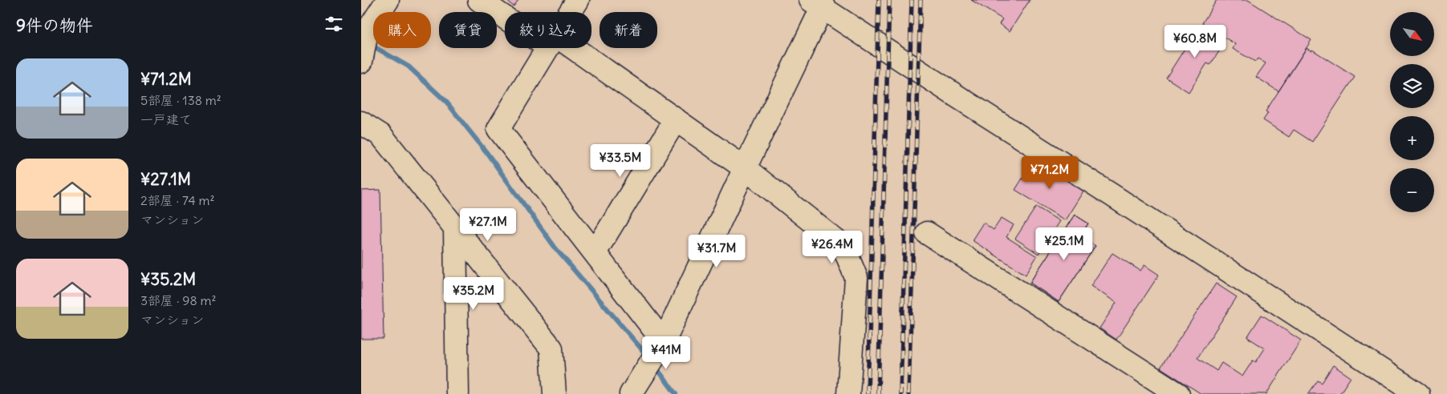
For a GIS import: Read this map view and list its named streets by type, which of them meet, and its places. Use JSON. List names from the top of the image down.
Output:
{
  "north": "bottom right",
  "page": {
    "heading": "9件の物件",
    "map_buttons": ["+", "−"],
    "chip": [
      "購入",
      "賃貸",
      "絞り込み",
      "新着"
    ],
    "price": [
      "¥60.8M",
      "¥33.5M",
      "¥71.2M",
      "¥27.1M",
      "¥25.1M",
      "¥26.4M",
      "¥31.7M",
      "¥35.2M",
      "¥41M"
    ],
    "list": [
      {
        "name": "¥71.2M",
        "note": "5部屋 · 138 m² · 一戸建て"
      },
      {
        "name": "¥27.1M",
        "note": "2部屋 · 74 m² · マンション"
      },
      {
        "name": "¥35.2M",
        "note": "3部屋 · 98 m² · マンション"
      }
    ]
  }
}
